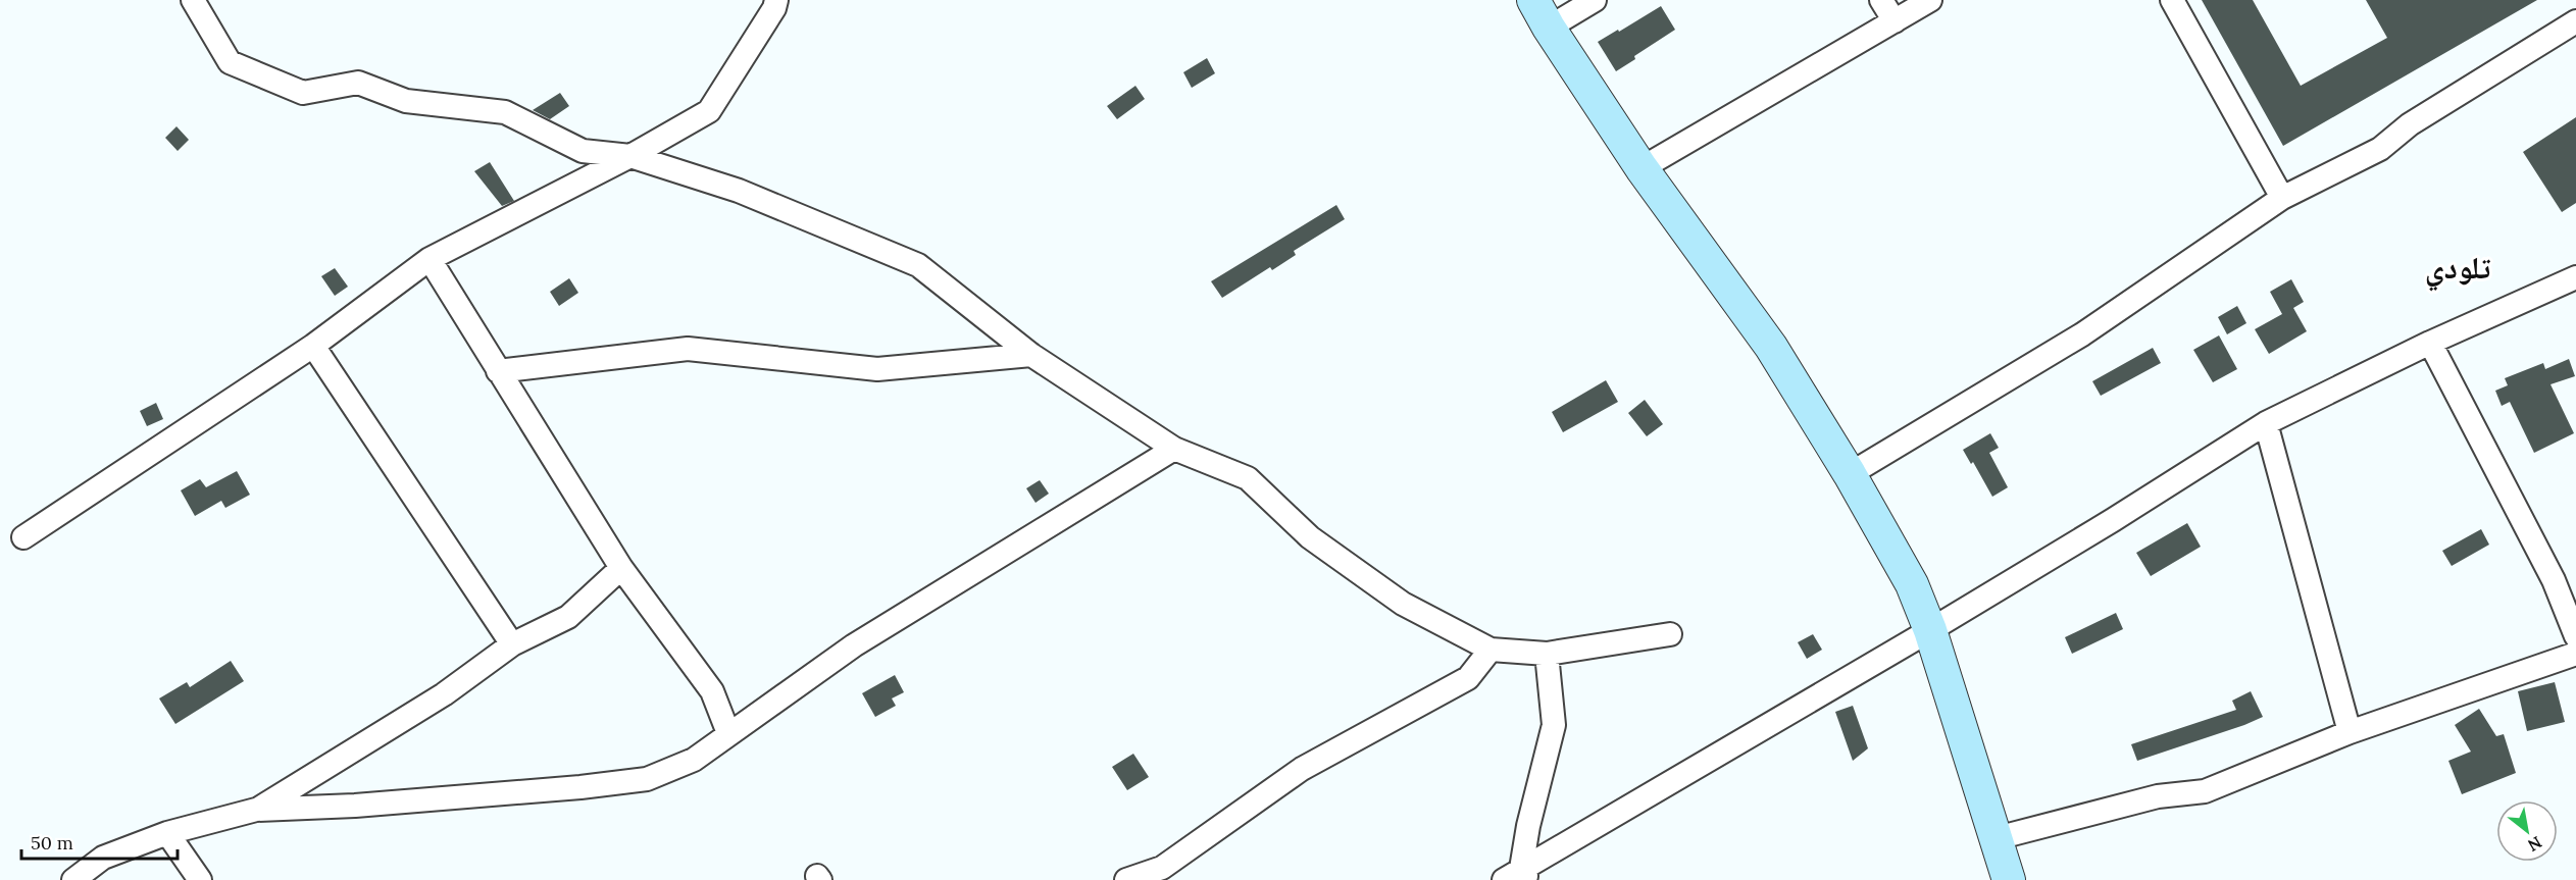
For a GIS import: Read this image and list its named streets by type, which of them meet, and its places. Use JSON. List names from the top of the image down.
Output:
{
  "districts": ["تلودي"],
  "scale_bar": "50 m",
  "north": "bottom right"
}
